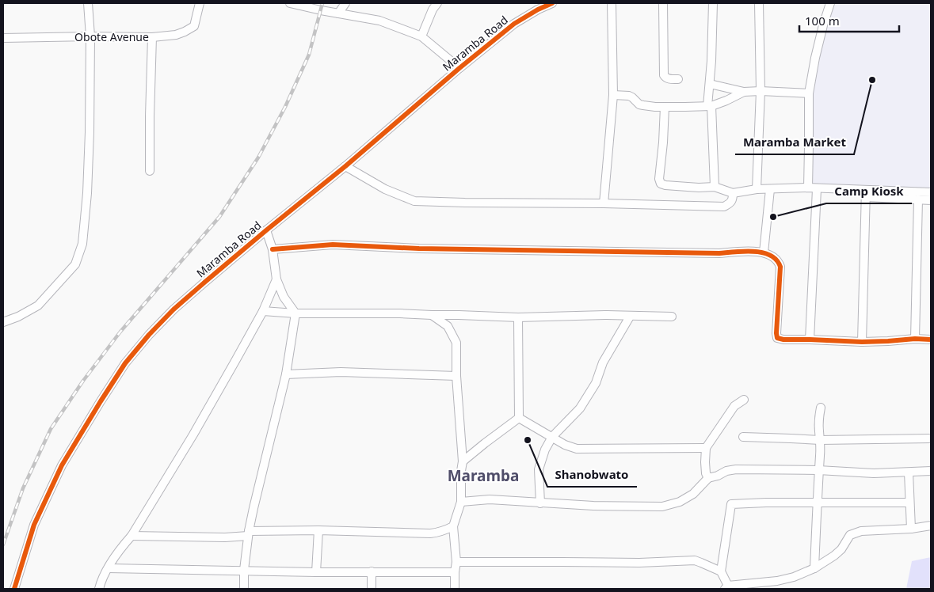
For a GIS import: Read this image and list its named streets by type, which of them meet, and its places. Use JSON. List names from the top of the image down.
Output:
{
  "streets": {
    "street": ["Obote Avenue", "Maramba Road"]
  },
  "districts": ["Maramba"],
  "places": ["Maramba Market", "Camp Kiosk", "Shanobwato"],
  "scale_bar": "100 m"
}
